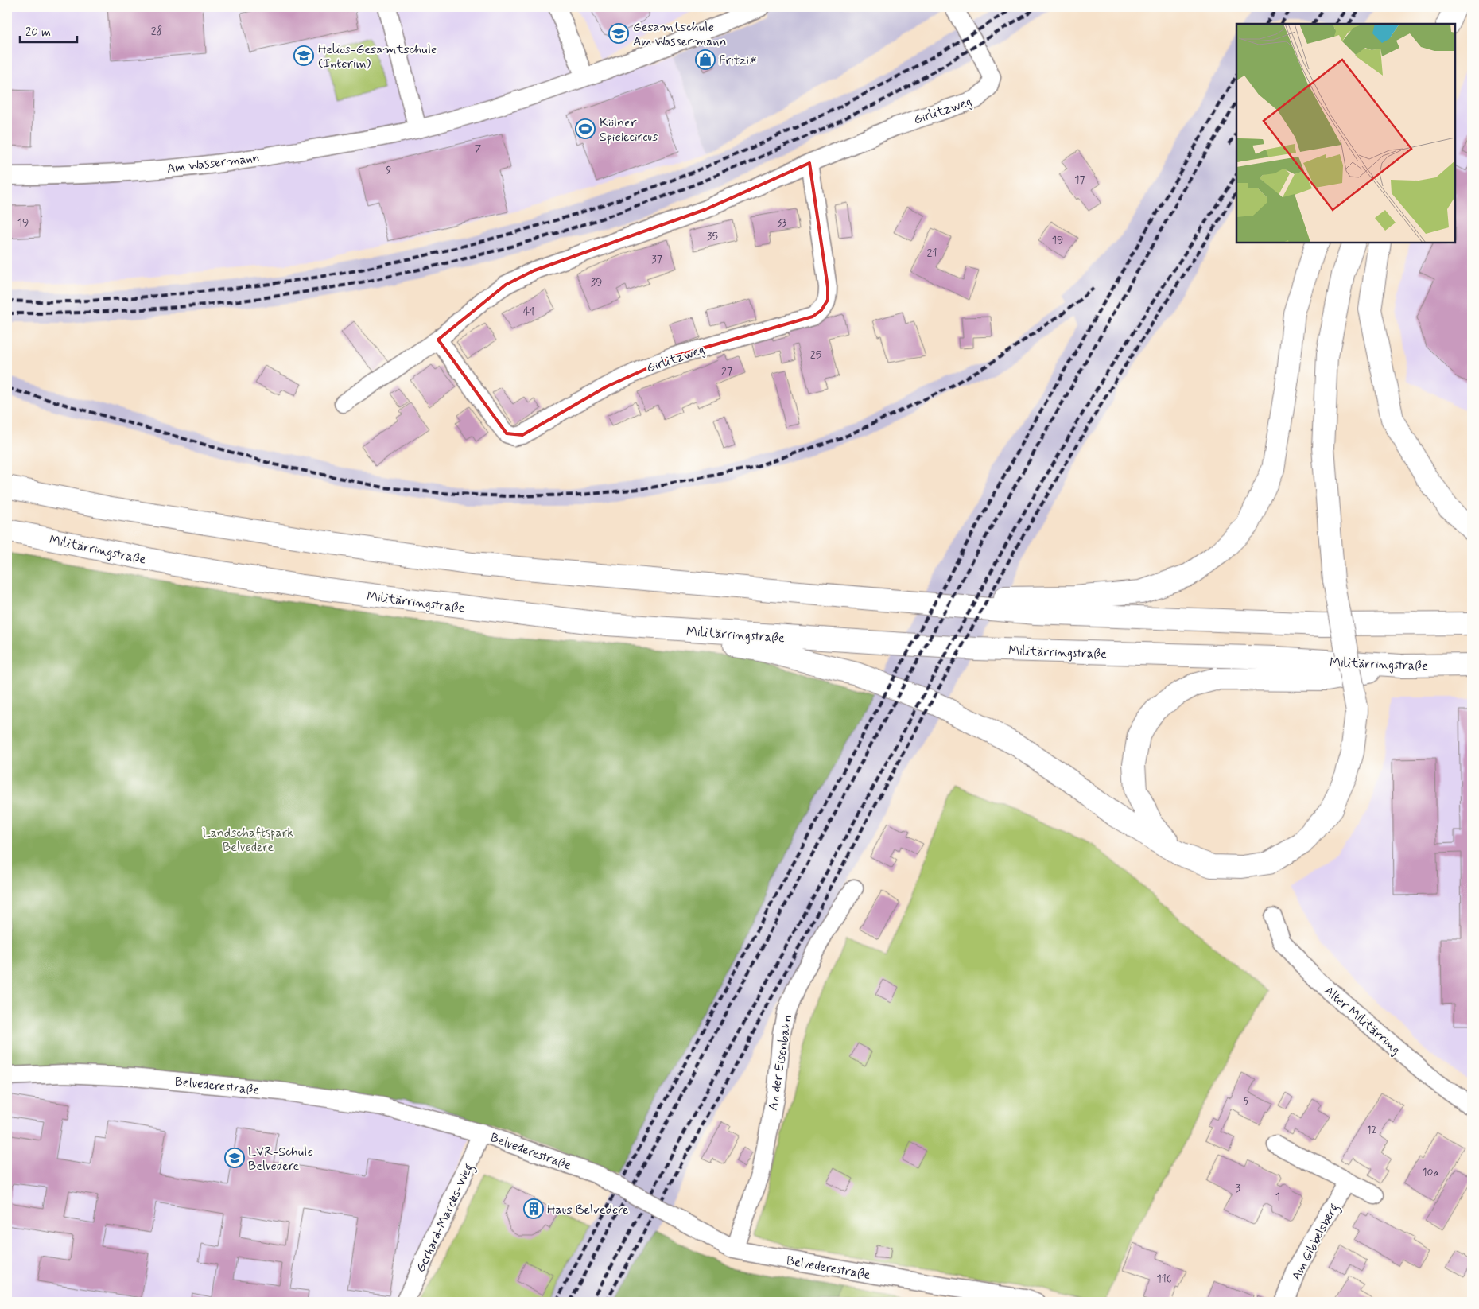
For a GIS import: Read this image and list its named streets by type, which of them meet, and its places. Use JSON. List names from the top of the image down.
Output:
{
  "streets": {
    "main road": ["Militärringstraße"],
    "street": [
      "Girlitzweg",
      "Am Wassermann",
      "Alter Militärring",
      "An der Eisenbahn",
      "Belvederestraße",
      "Gerhard-Marcks-Weg",
      "Am Gibbelsberg"
    ]
  },
  "crossings": [
    ["An der Eisenbahn", "Belvederestraße"],
    ["Belvederestraße", "Gerhard-Marcks-Weg"]
  ],
  "parks": ["Landschaftspark Belvedere"],
  "places": {
    "school or university": ["Gesamtschule Am Wassermann", "Helios-Gesamtschule (Interim)", "LVR-Schule Belvedere"],
    "shop": ["Fritzi*"],
    "sports": ["Kölner Spielecircus"],
    "building": ["Haus Belvedere"]
  },
  "house_numbers": [
    "28",
    "7",
    "9",
    "17",
    "19",
    "33",
    "35",
    "19",
    "21",
    "37",
    "39",
    "41",
    "25",
    "27",
    "5",
    "12",
    "10a",
    "3",
    "1",
    "116"
  ],
  "scale_bar": "20 m"
}
